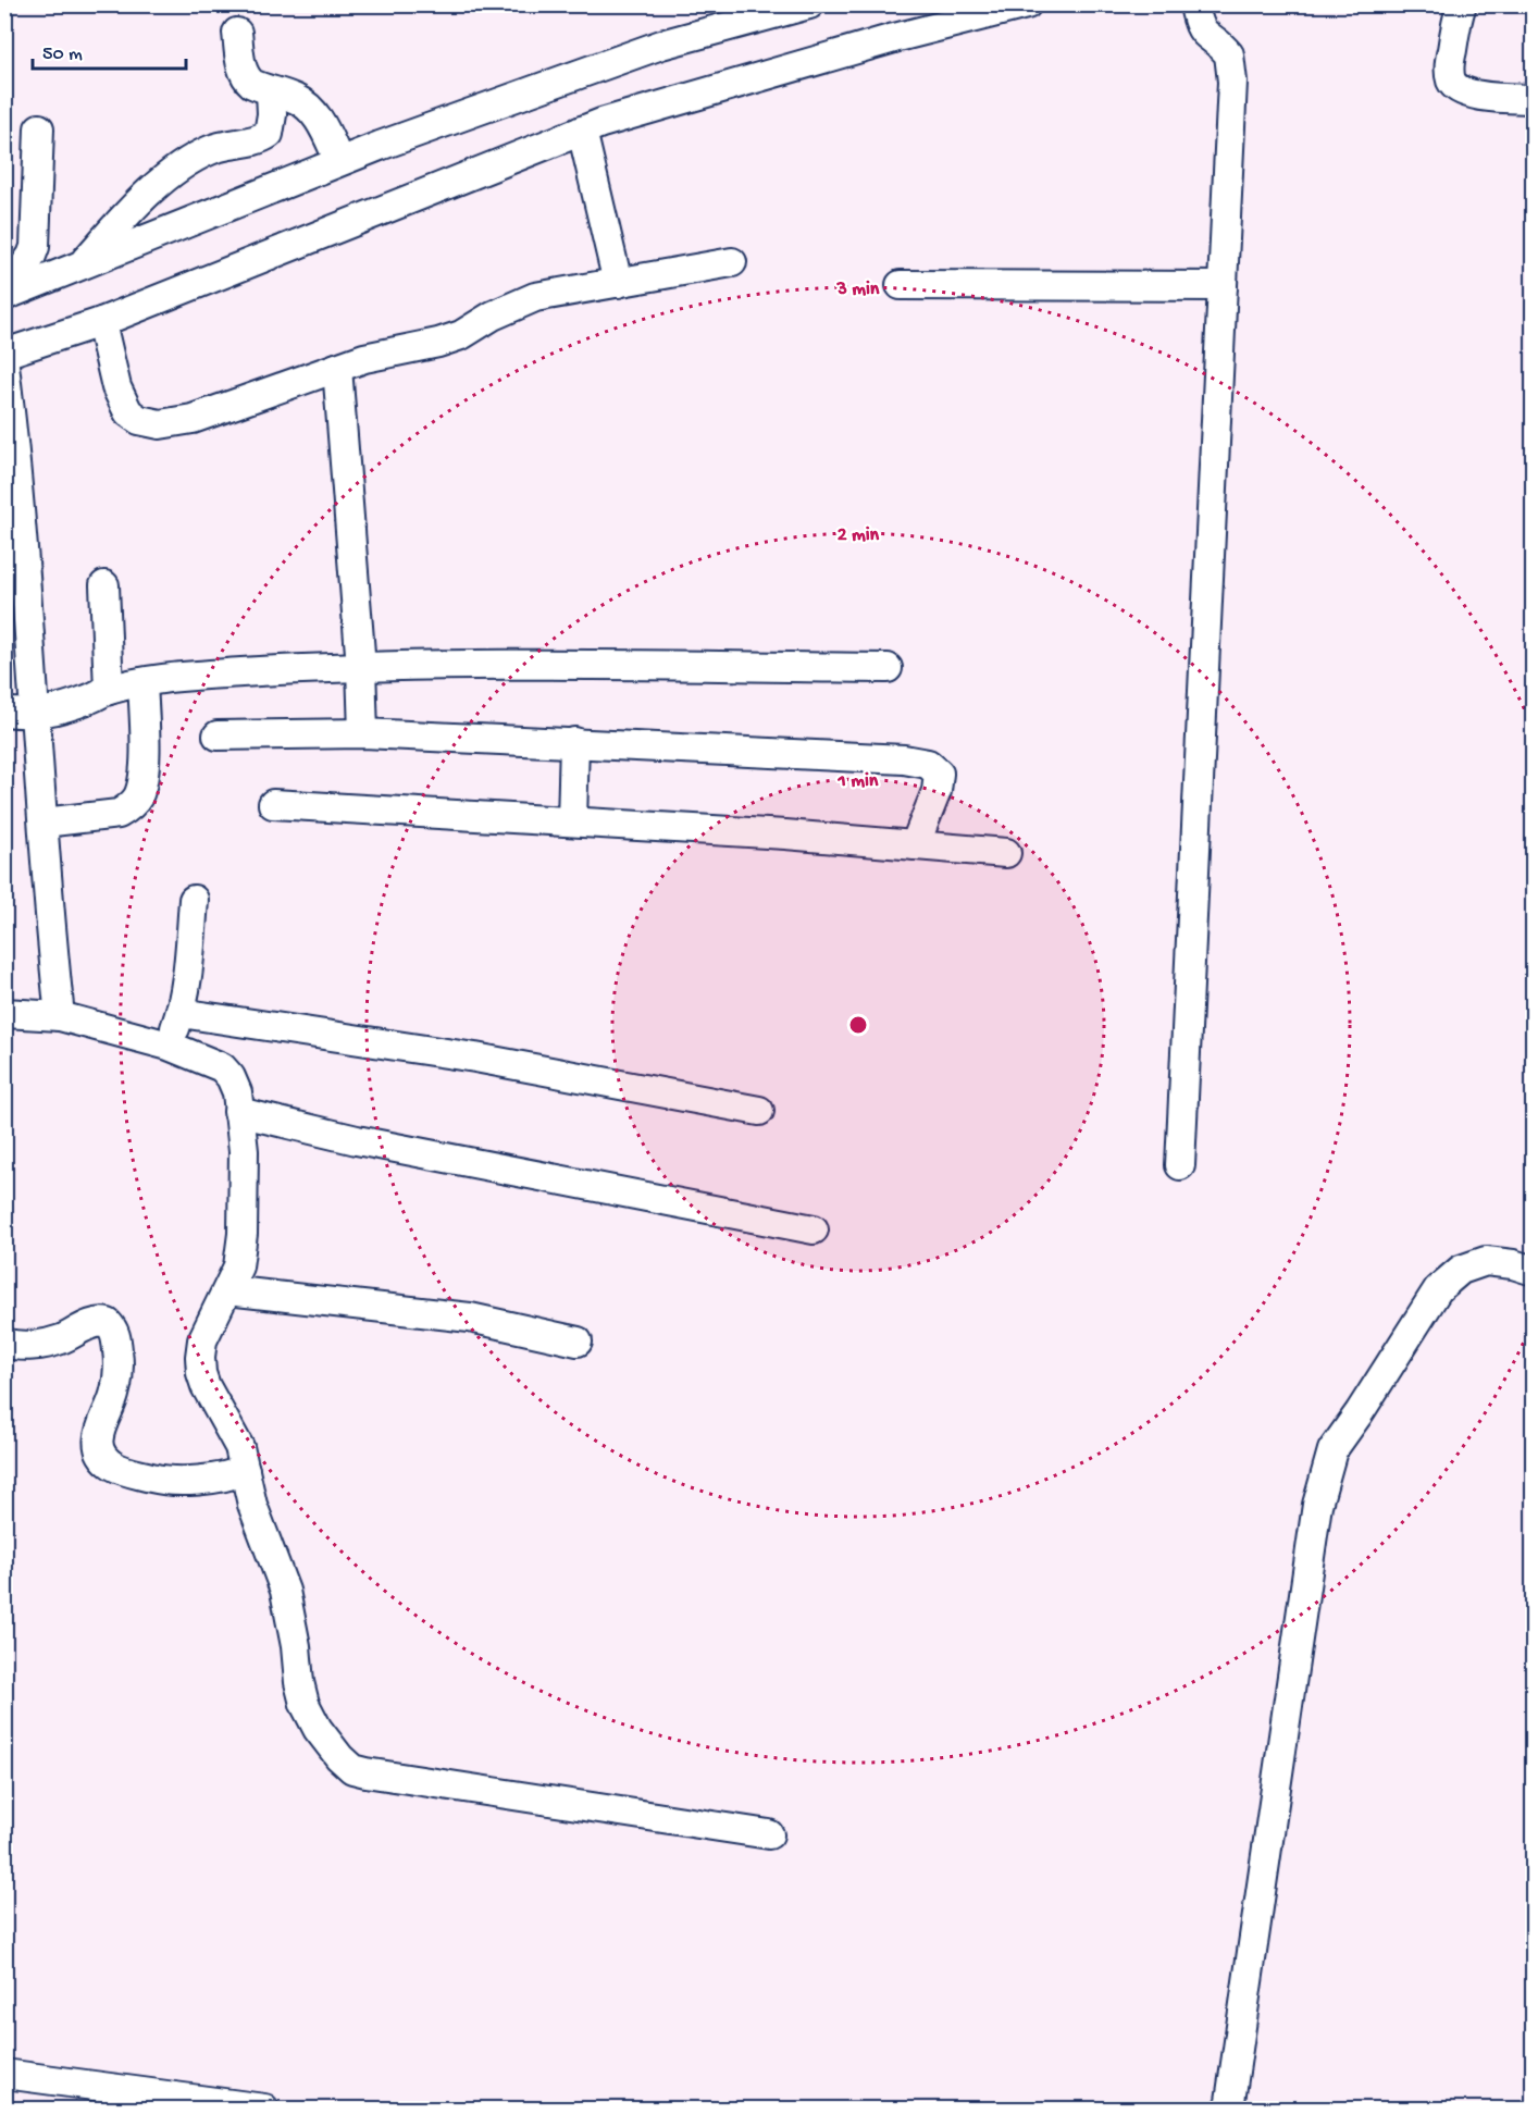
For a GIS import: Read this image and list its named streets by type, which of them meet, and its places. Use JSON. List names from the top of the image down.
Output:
{
  "scale_bar": "50 m",
  "rings": ["3 min", "2 min", "1 min"]
}
